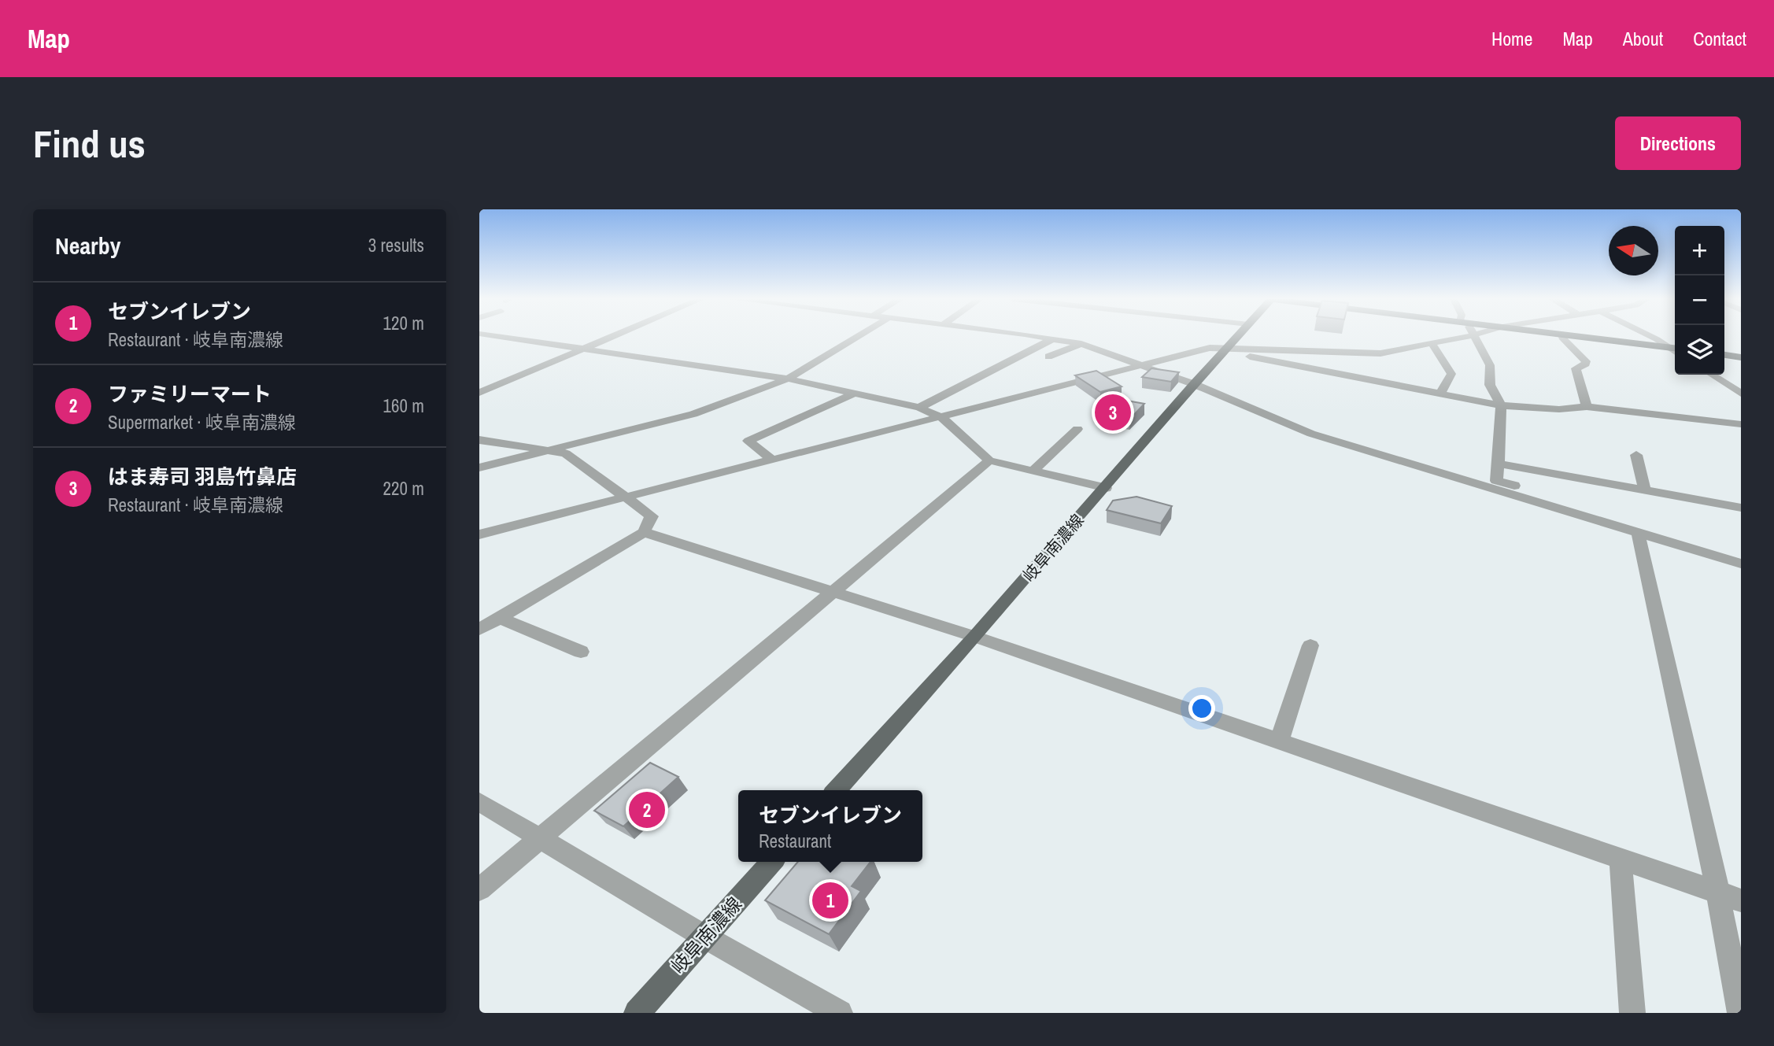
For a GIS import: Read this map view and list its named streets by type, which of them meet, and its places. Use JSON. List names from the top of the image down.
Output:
{
  "streets": {
    "main road": ["岐阜南濃線"]
  },
  "north": "left",
  "page": {
    "header": "Map",
    "nav": [
      "Home",
      "Map",
      "About",
      "Contact"
    ],
    "buttons": "Directions",
    "title": "Find us",
    "heading": ["Nearby", "3 results"],
    "map_buttons": ["+", "−"],
    "list": [
      {
        "mark": "1",
        "name": "セブンイレブン",
        "note": "Restaurant · 岐阜南濃線",
        "value": "120 m"
      },
      {
        "mark": "2",
        "name": "ファミリーマート",
        "note": "Supermarket · 岐阜南濃線",
        "value": "160 m"
      },
      {
        "mark": "3",
        "name": "はま寿司 羽島竹鼻店",
        "note": "Restaurant · 岐阜南濃線",
        "value": "220 m"
      }
    ],
    "pins": ["3", "2", "1"],
    "popup": ["セブンイレブン", "Restaurant"]
  }
}
